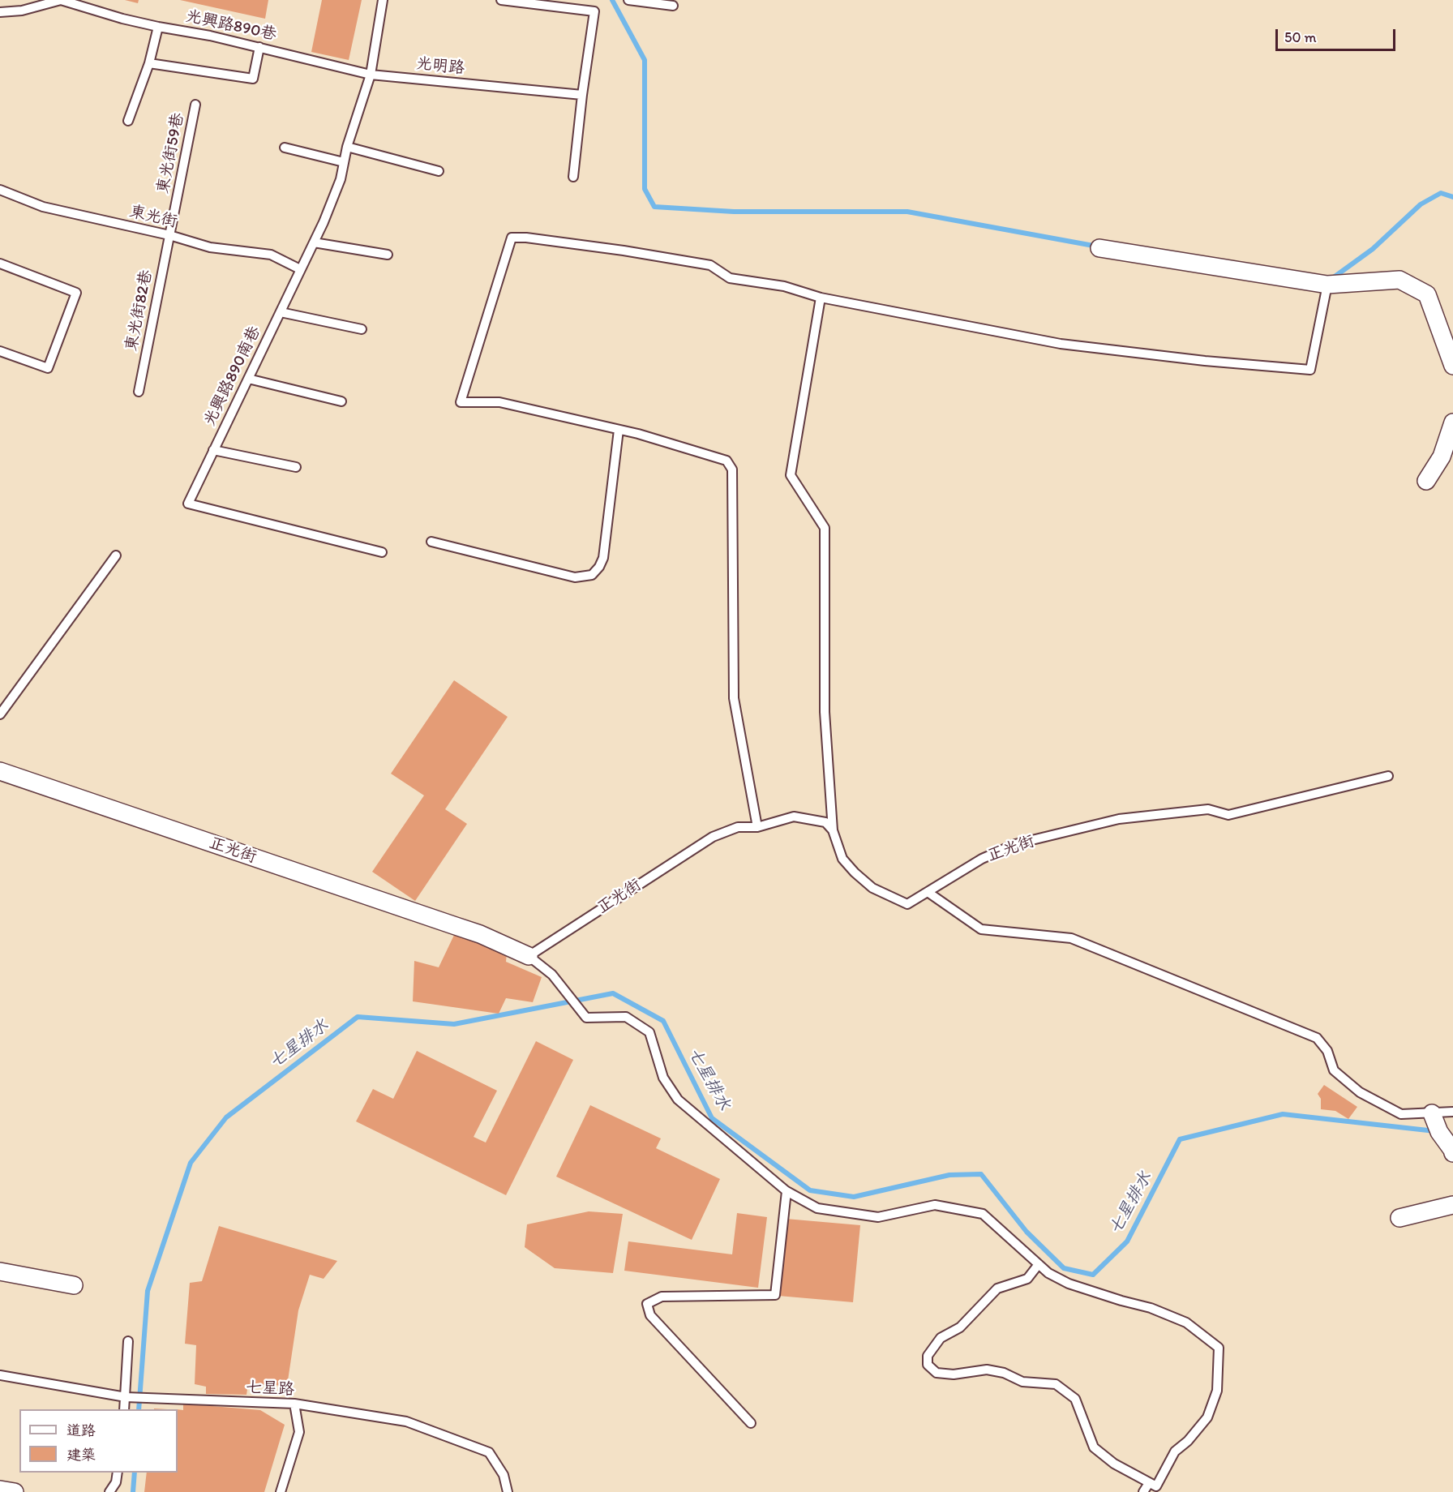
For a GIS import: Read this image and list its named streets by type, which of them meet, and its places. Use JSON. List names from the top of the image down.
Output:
{
  "streets": {
    "street": ["正光街"],
    "lane": [
      "光興路890巷",
      "光明路",
      "東光街59巷",
      "東光街",
      "東光街82巷",
      "光興路890南巷",
      "七星路"
    ]
  },
  "crossings": [
    ["光興路890巷", "光明路"],
    ["光興路890巷", "光興路890南巷"],
    ["光明路", "光興路890南巷"],
    ["東光街59巷", "東光街"],
    ["東光街59巷", "東光街82巷"],
    ["東光街", "東光街82巷"],
    ["東光街", "光興路890南巷"]
  ],
  "water": ["七星排水"],
  "legend": ["道路", "建築"],
  "scale_bar": "50 m"
}
